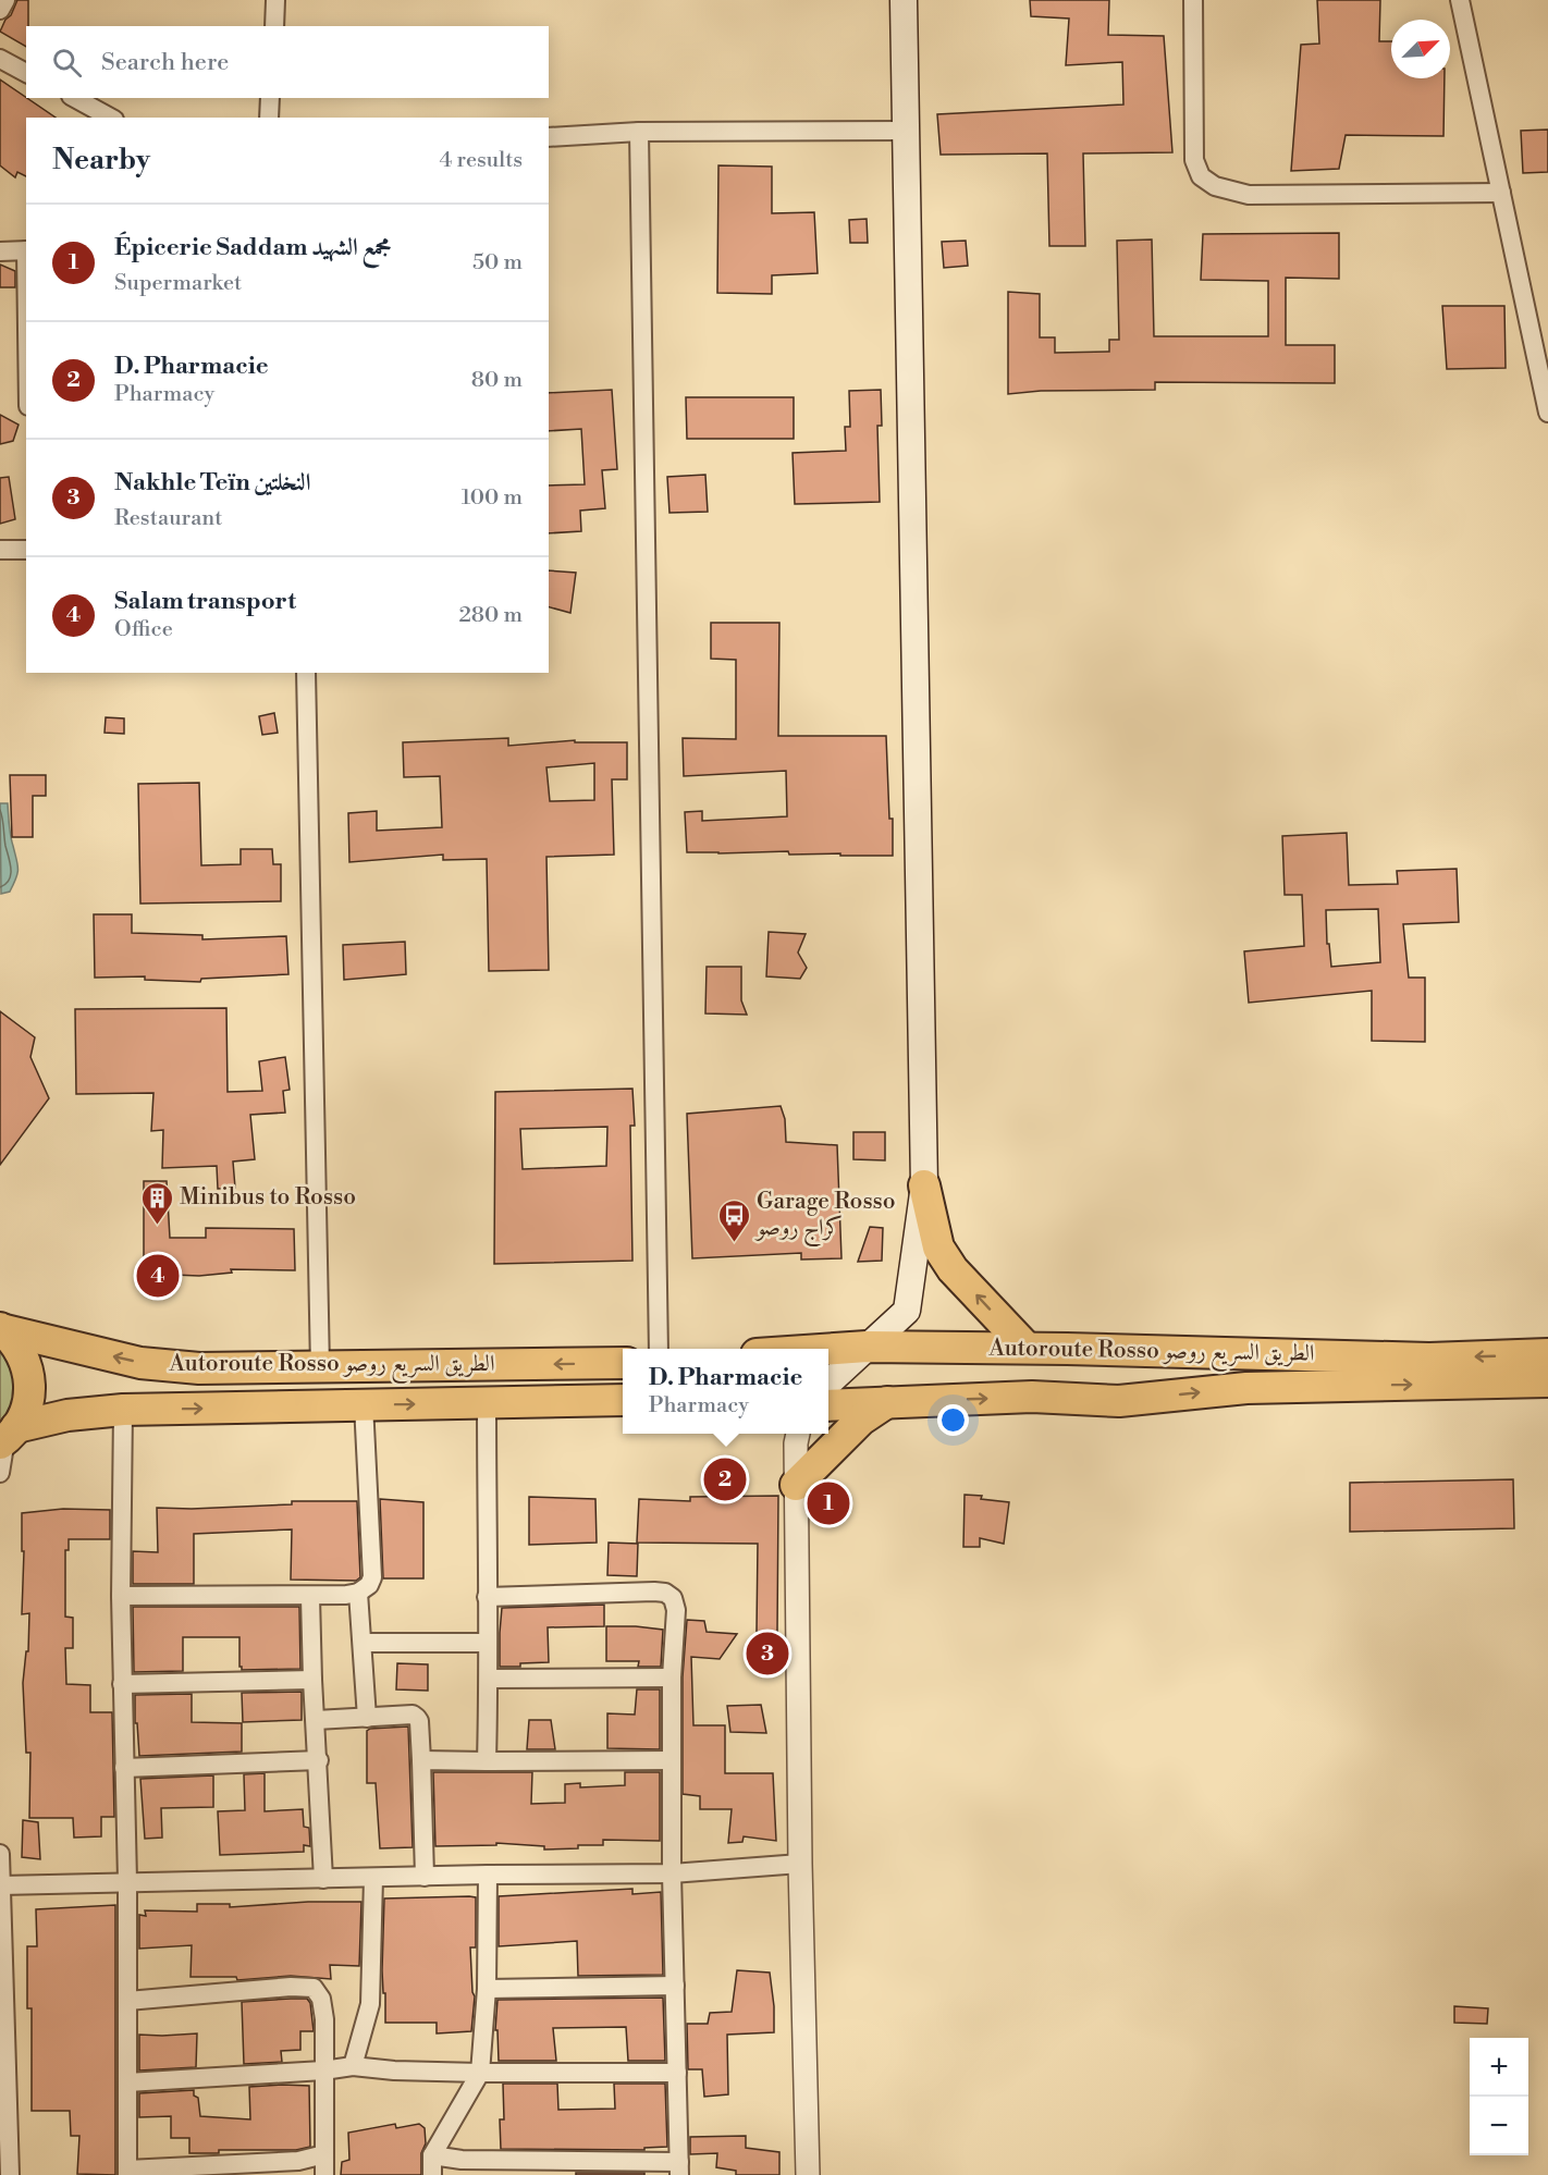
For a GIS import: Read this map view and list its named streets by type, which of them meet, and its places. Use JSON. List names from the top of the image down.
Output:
{
  "streets": {
    "highway": ["Autoroute Rosso الطريق السريع روصو"]
  },
  "places": {
    "building": ["Minibus to Rosso"],
    "bus stop": ["Garage Rosso كراج روصو"]
  },
  "north": "top right",
  "page": {
    "search": "Search here",
    "heading": ["Nearby", "4 results"],
    "list": [
      {
        "mark": "1",
        "name": "Épicerie Saddam مجمع الشهيد",
        "note": "Supermarket",
        "value": "50 m"
      },
      {
        "mark": "2",
        "name": "D. Pharmacie",
        "note": "Pharmacy",
        "value": "80 m"
      },
      {
        "mark": "3",
        "name": "Nakhle Teïn النخلتين",
        "note": "Restaurant",
        "value": "100 m"
      },
      {
        "mark": "4",
        "name": "Salam transport",
        "note": "Office",
        "value": "280 m"
      }
    ],
    "pins": [
      "4",
      "2",
      "1",
      "3"
    ],
    "popup": ["D. Pharmacie", "Pharmacy"],
    "map_buttons": ["+", "−"]
  }
}
